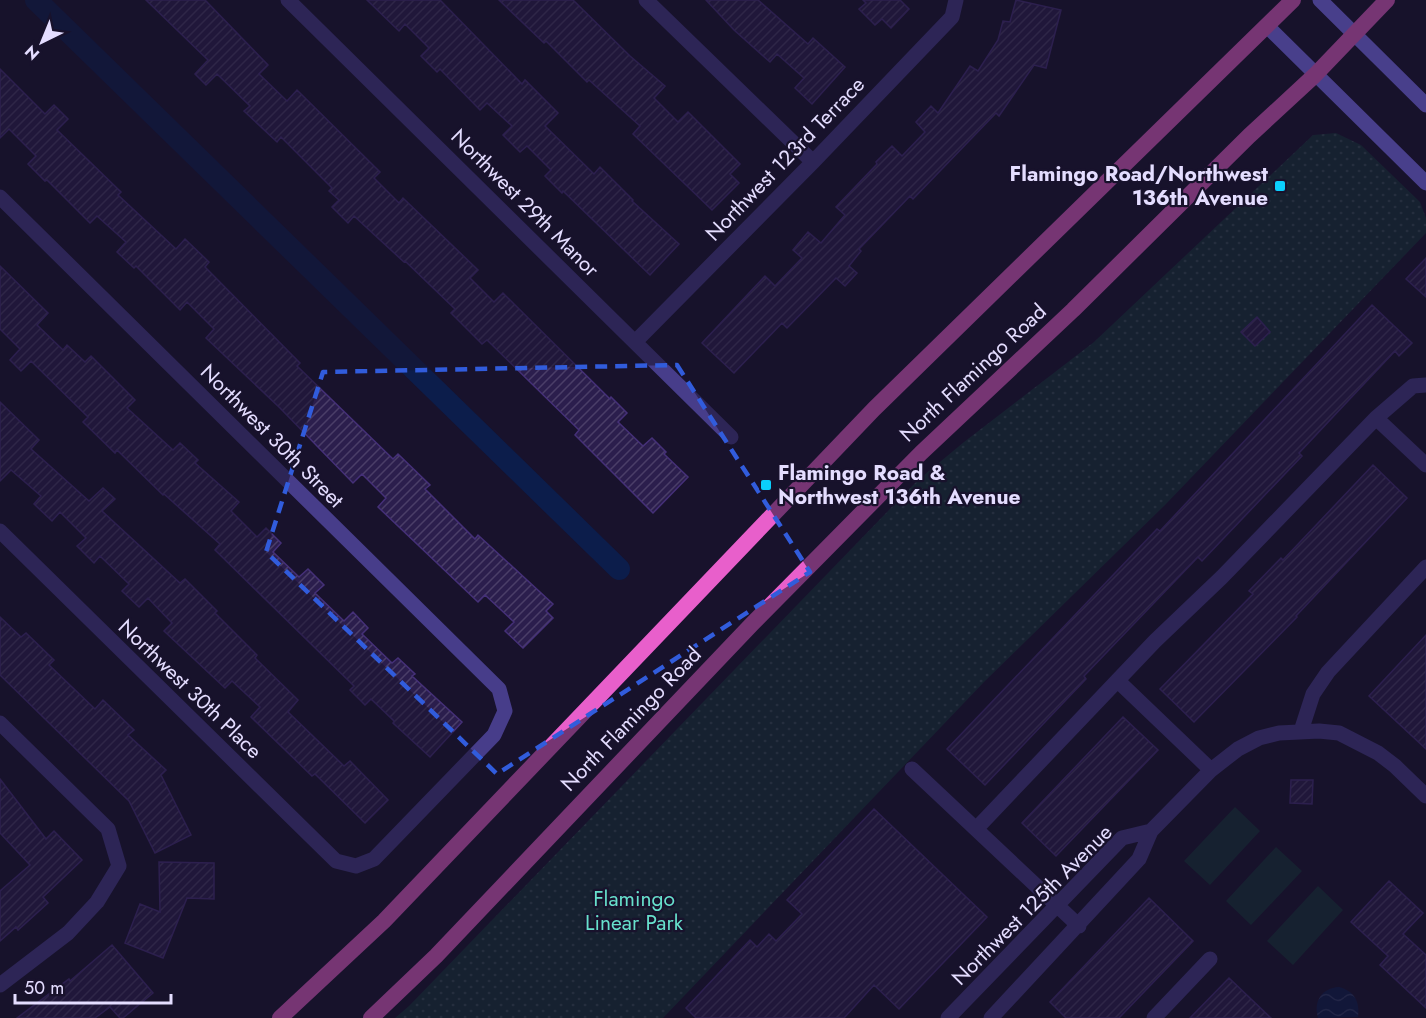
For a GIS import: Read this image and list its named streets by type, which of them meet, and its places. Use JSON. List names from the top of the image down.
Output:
{
  "streets": {
    "highway": ["North Flamingo Road"],
    "street": [
      "Northwest 123rd Terrace",
      "Northwest 29th Manor",
      "Northwest 30th Street",
      "Northwest 30th Place",
      "Northwest 125th Avenue"
    ]
  },
  "crossings": [
    ["Northwest 123rd Terrace", "Northwest 29th Manor"],
    ["Northwest 30th Street", "Northwest 30th Place"]
  ],
  "parks": ["Flamingo Linear Park"],
  "places": {
    "transit": ["Flamingo Road/Northwest 136th Avenue", "Flamingo Road & Northwest 136th Avenue"]
  },
  "scale_bar": "50 m",
  "north": "bottom left"
}
